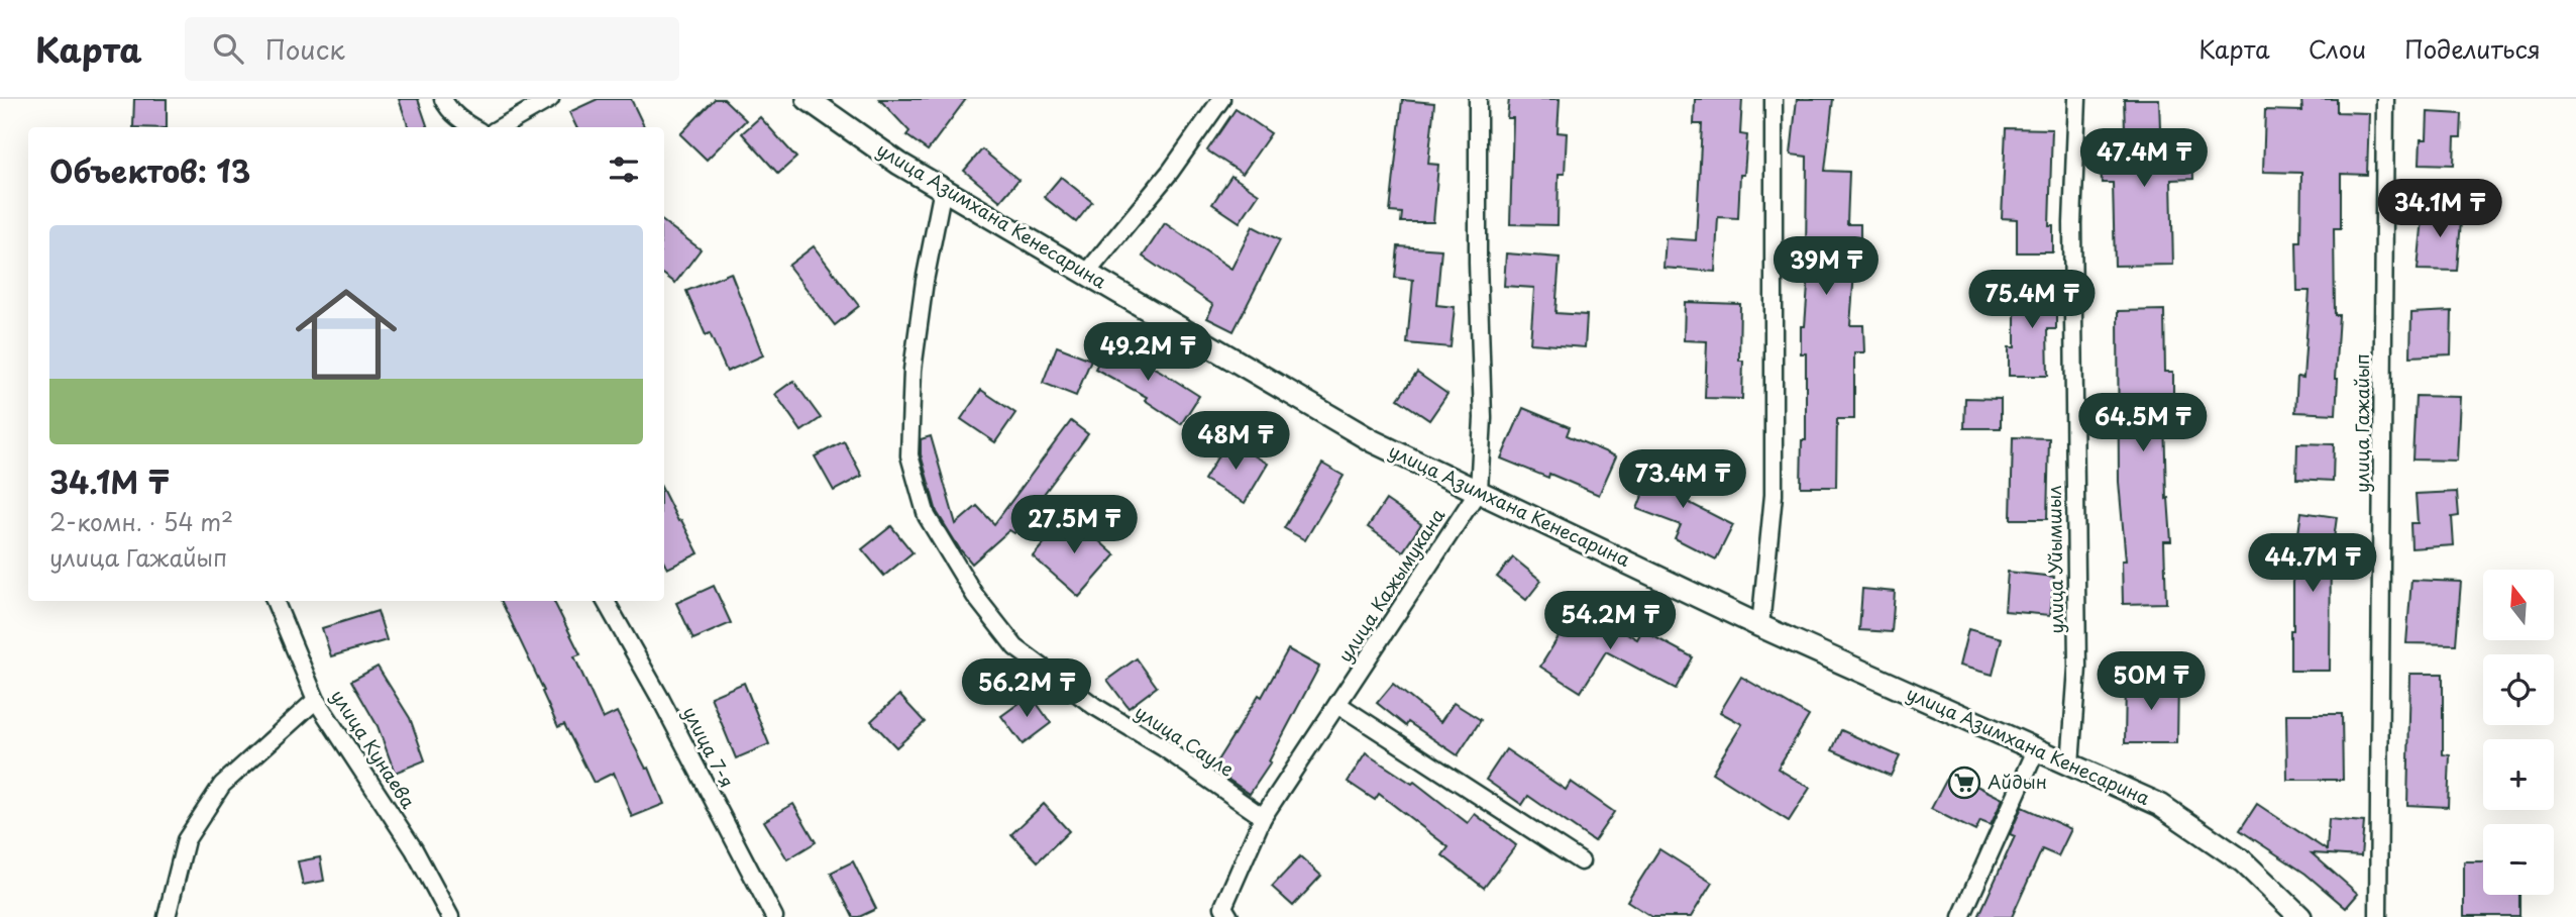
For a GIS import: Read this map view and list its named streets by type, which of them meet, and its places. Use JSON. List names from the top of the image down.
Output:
{
  "streets": {
    "street": [
      "улица Азимхана Кенесарина",
      "улица Гажайып",
      "улица Уйымшыл",
      "улица Кажымукана",
      "улица Сауле",
      "улица 7-я",
      "улица Кунаева"
    ]
  },
  "crossings": [
    ["улица Азимхана Кенесарина", "улица Уйымшыл"],
    ["улица Азимхана Кенесарина", "улица Кажымукана"],
    ["улица Азимхана Кенесарина", "улица Сауле"],
    ["улица Кажымукана", "улица Сауле"]
  ],
  "places": {
    "supermarket": ["Айдын"]
  },
  "north": "top",
  "page": {
    "header": "Карта",
    "search": "Поиск",
    "nav": ["Карта", "Слои", "Поделиться"],
    "heading": "Объектов: 13",
    "price": [
      "47.4M ₸",
      "34.1M ₸",
      "39M ₸",
      "75.4M ₸",
      "49.2M ₸",
      "64.5M ₸",
      "48M ₸",
      "73.4M ₸",
      "27.5M ₸",
      "44.7M ₸",
      "54.2M ₸",
      "50M ₸",
      "56.2M ₸"
    ],
    "list": [
      {
        "name": "34.1M ₸",
        "note": "2-комн. · 54 m² · улица Гажайып"
      }
    ],
    "map_buttons": ["+", "−"]
  }
}
